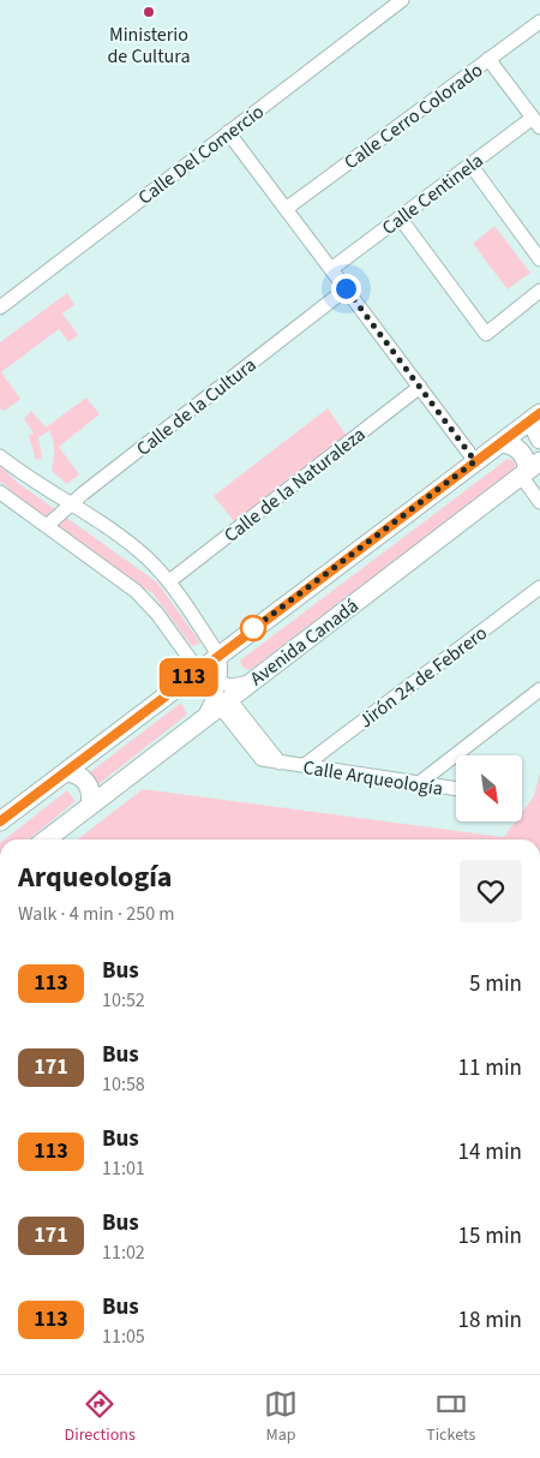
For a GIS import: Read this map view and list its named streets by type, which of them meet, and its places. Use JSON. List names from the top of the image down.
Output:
{
  "streets": {
    "main road": ["Avenida Canadá"],
    "street": [
      "Calle Cerro Colorado",
      "Calle Del Comercio",
      "Calle Centinela",
      "Calle de la Cultura",
      "Calle de la Naturaleza",
      "Jirón 24 de Febrero",
      "Calle Arqueología"
    ]
  },
  "crossings": [
    ["Avenida Canadá", "Calle Arqueología"],
    ["Jirón 24 de Febrero", "Calle Arqueología"]
  ],
  "places": ["Ministerio de Cultura"],
  "lines": ["bus line 113"],
  "north": "bottom right",
  "page": {
    "on_map": "113",
    "heading": ["Arqueología", "Walk · 4 min · 250 m"],
    "list": [
      {
        "mark": "113",
        "name": "Bus",
        "note": "10:52",
        "value": "5 min"
      },
      {
        "mark": "171",
        "name": "Bus",
        "note": "10:58",
        "value": "11 min"
      },
      {
        "mark": "113",
        "name": "Bus",
        "note": "11:01",
        "value": "14 min"
      },
      {
        "mark": "171",
        "name": "Bus",
        "note": "11:02",
        "value": "15 min"
      },
      {
        "mark": "113",
        "name": "Bus",
        "note": "11:05",
        "value": "18 min"
      }
    ],
    "tabs": ["Directions", "Map", "Tickets"]
  }
}
